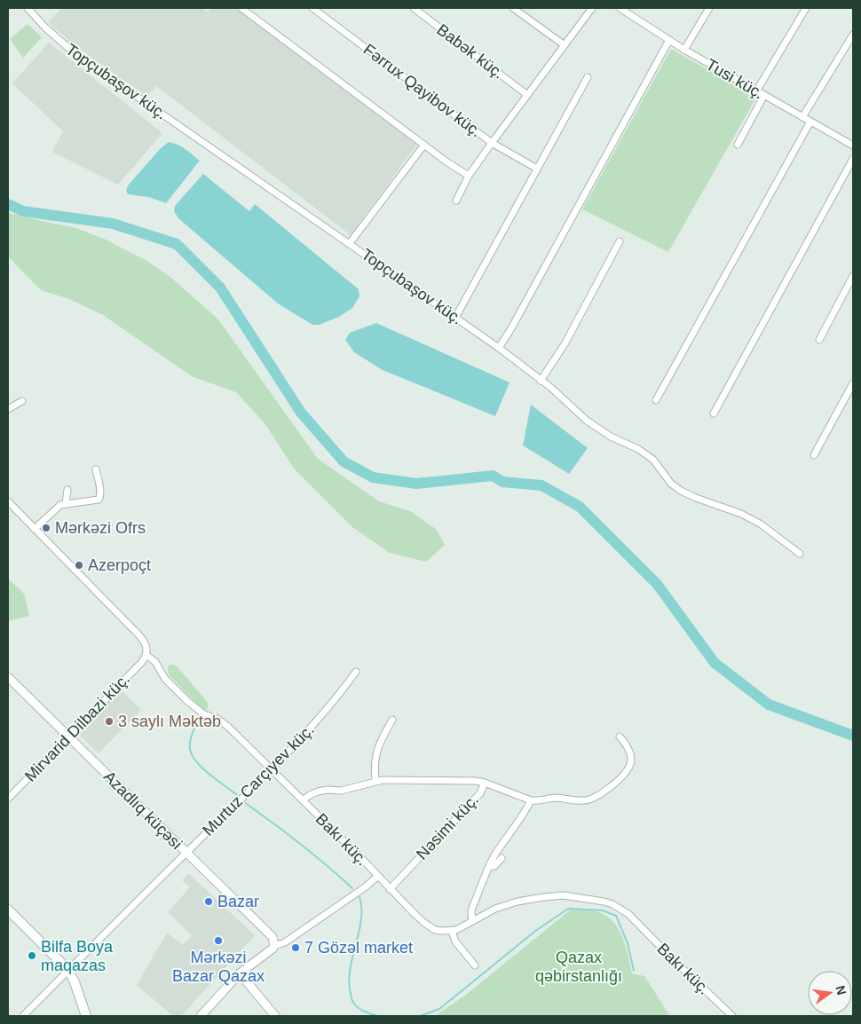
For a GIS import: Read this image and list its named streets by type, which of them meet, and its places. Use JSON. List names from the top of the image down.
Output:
{
  "streets": {
    "street": [
      "Babək küç.",
      "Tusi küç.",
      "Topçubaşov küç.",
      "Fərrux Qayibov küç.",
      "Mirvarid Dilbazi küç.",
      "Murtuz Carçıyev küç.",
      "Azadlıq küçəsi",
      "Nəsimi küç.",
      "Bakı küç."
    ]
  },
  "crossings": [
    ["Mirvarid Dilbazi küç.", "Azadlıq küçəsi"],
    ["Mirvarid Dilbazi küç.", "Bakı küç."],
    ["Murtuz Carçıyev küç.", "Azadlıq küçəsi"],
    ["Murtuz Carçıyev küç.", "Bakı küç."],
    ["Nəsimi küç.", "Bakı küç."]
  ],
  "parks": ["Qazax qəbirstanlığı"],
  "places": [
    "Mərkəzi Ofrs",
    "Azerpoçt",
    "3 saylı Məktəb",
    "Bazar",
    "Mərkəzi Bazar Qazax",
    "7 Gözəl market",
    "Bilfa Boya maqazas"
  ],
  "north": "right"
}
